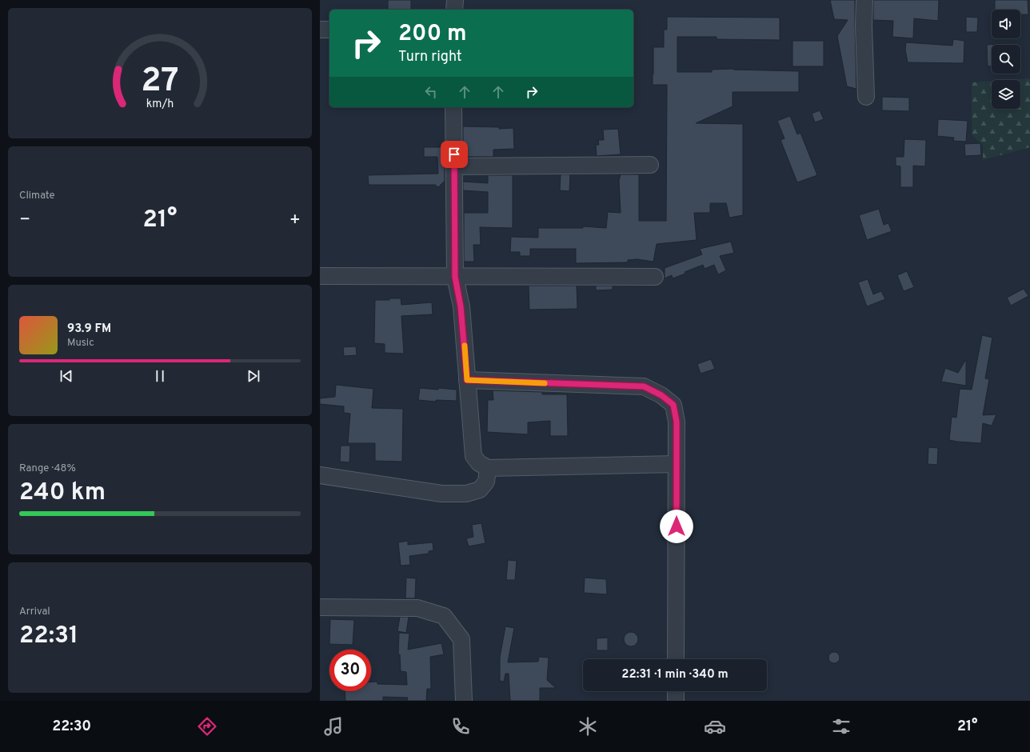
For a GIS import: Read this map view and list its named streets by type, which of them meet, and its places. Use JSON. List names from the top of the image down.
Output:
{
  "page": {
    "turn": ["200 m", "Turn right"],
    "tile": [
      "Climate",
      ["Range · 48%", "240 km"],
      ["Arrival", "22:31"]
    ],
    "heat": ["−", "21°", "+"],
    "song": ["93.9 FM", "Music"],
    "limit": "30",
    "trip": "22:31 · 1 min · 340 m",
    "tabs": ["22:30", "21°"],
    "gauge": ["27", "km/h"]
  }
}
